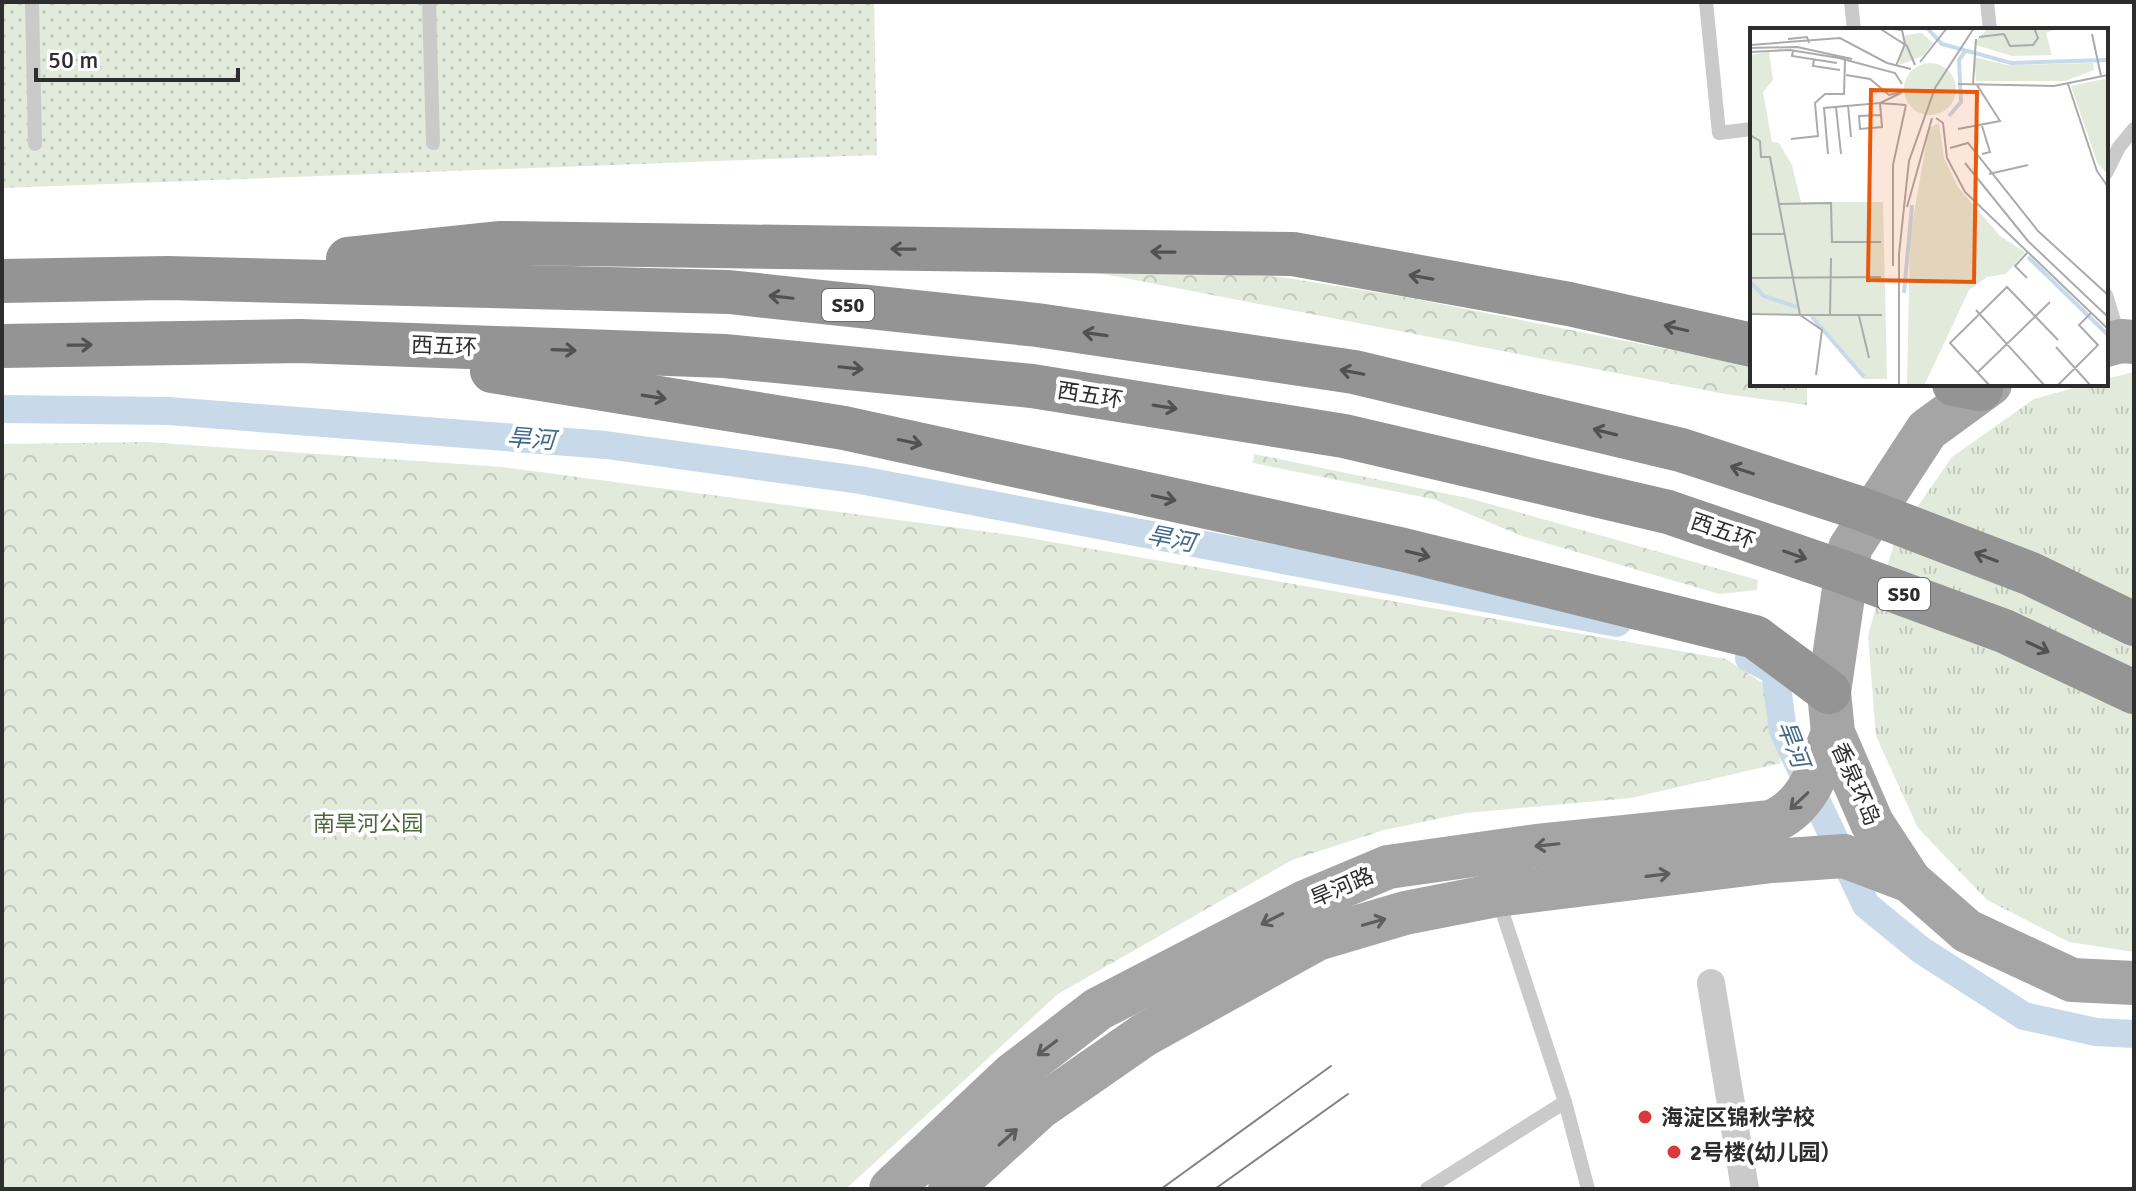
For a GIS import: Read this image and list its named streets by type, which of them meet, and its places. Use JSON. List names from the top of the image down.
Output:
{
  "streets": {
    "highway": ["S50", "西五环"],
    "main road": ["香泉环岛", "旱河路"]
  },
  "crossings": [
    ["香泉环岛", "旱河路"]
  ],
  "water": ["旱河"],
  "parks": ["南旱河公园"],
  "places": ["海淀区锦秋学校", "2号楼(幼儿园）"],
  "scale_bar": "50 m"
}
